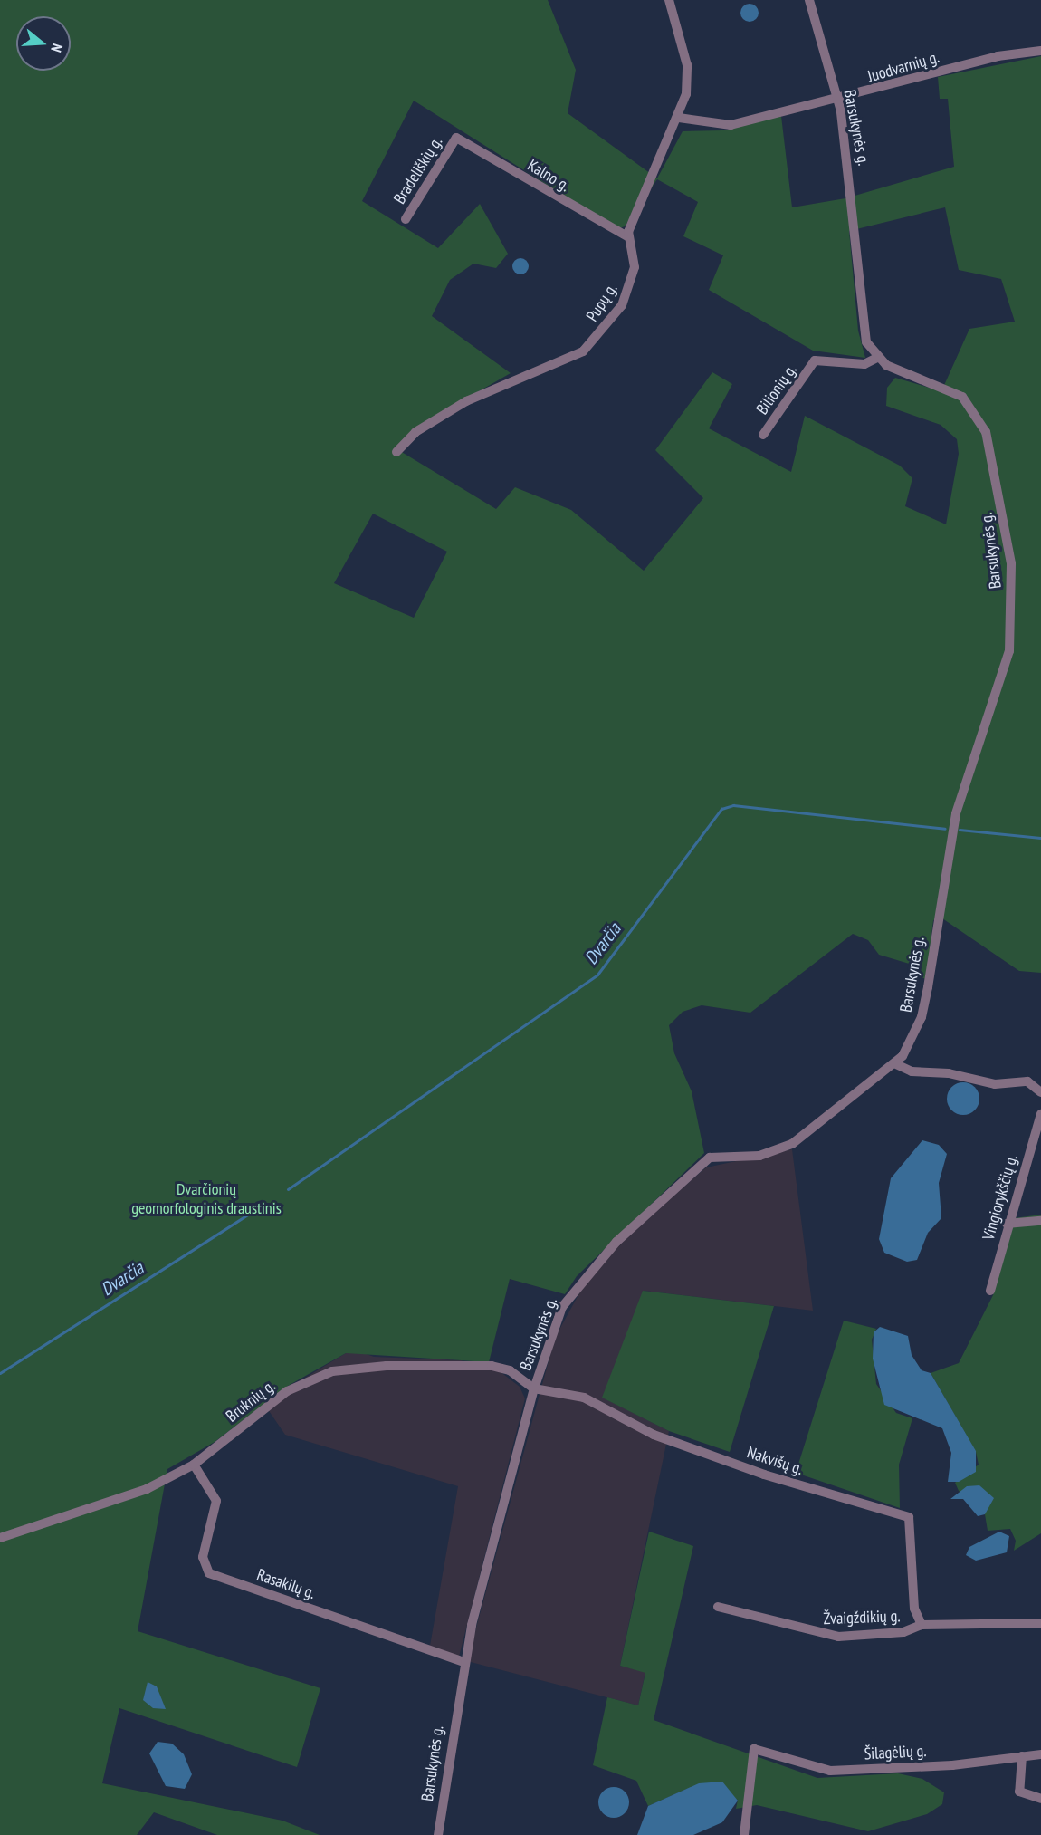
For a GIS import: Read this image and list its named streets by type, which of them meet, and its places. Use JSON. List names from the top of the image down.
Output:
{
  "streets": {
    "street": [
      "Juodvarnių g.",
      "Barsukynės g.",
      "Bradeliškių g.",
      "Kalno g.",
      "Pupų g.",
      "Bilionių g.",
      "Vingiorykščių g.",
      "Bruknių g.",
      "Nakvišų g.",
      "Rasakilų g.",
      "Žvaigždikių g.",
      "Šilagėlių g."
    ]
  },
  "crossings": [
    ["Juodvarnių g.", "Barsukynės g."],
    ["Barsukynės g.", "Bilionių g."],
    ["Barsukynės g.", "Bruknių g."],
    ["Barsukynės g.", "Nakvišų g."],
    ["Barsukynės g.", "Rasakilų g."],
    ["Bradeliškių g.", "Kalno g."],
    ["Kalno g.", "Pupų g."],
    ["Bruknių g.", "Nakvišų g."],
    ["Bruknių g.", "Rasakilų g."],
    ["Nakvišų g.", "Žvaigždikių g."]
  ],
  "water": ["Dvarčia"],
  "parks": ["Dvarčionių geomorfologinis draustinis"],
  "north": "right"
}
